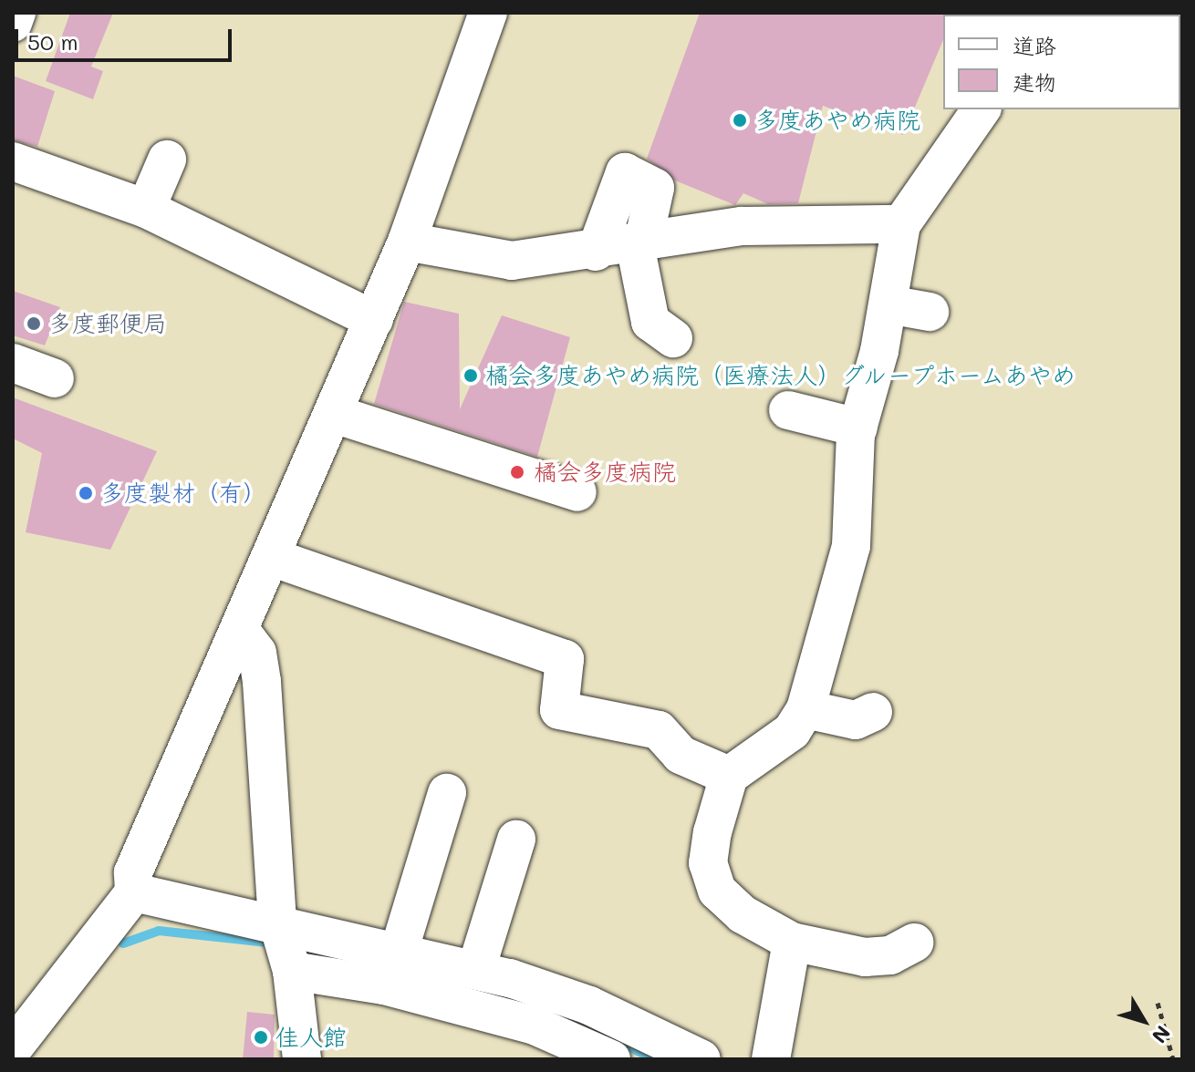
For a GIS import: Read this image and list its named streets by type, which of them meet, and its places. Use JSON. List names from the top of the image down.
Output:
{
  "places": [
    "多度あやめ病院",
    "多度郵便局",
    "橘会多度あやめ病院（医療法人）グループホームあやめ",
    "橘会多度病院",
    "多度製材（有）",
    "佳人館"
  ],
  "legend": ["道路", "建物"],
  "scale_bar": "50 m",
  "north": "bottom right"
}
